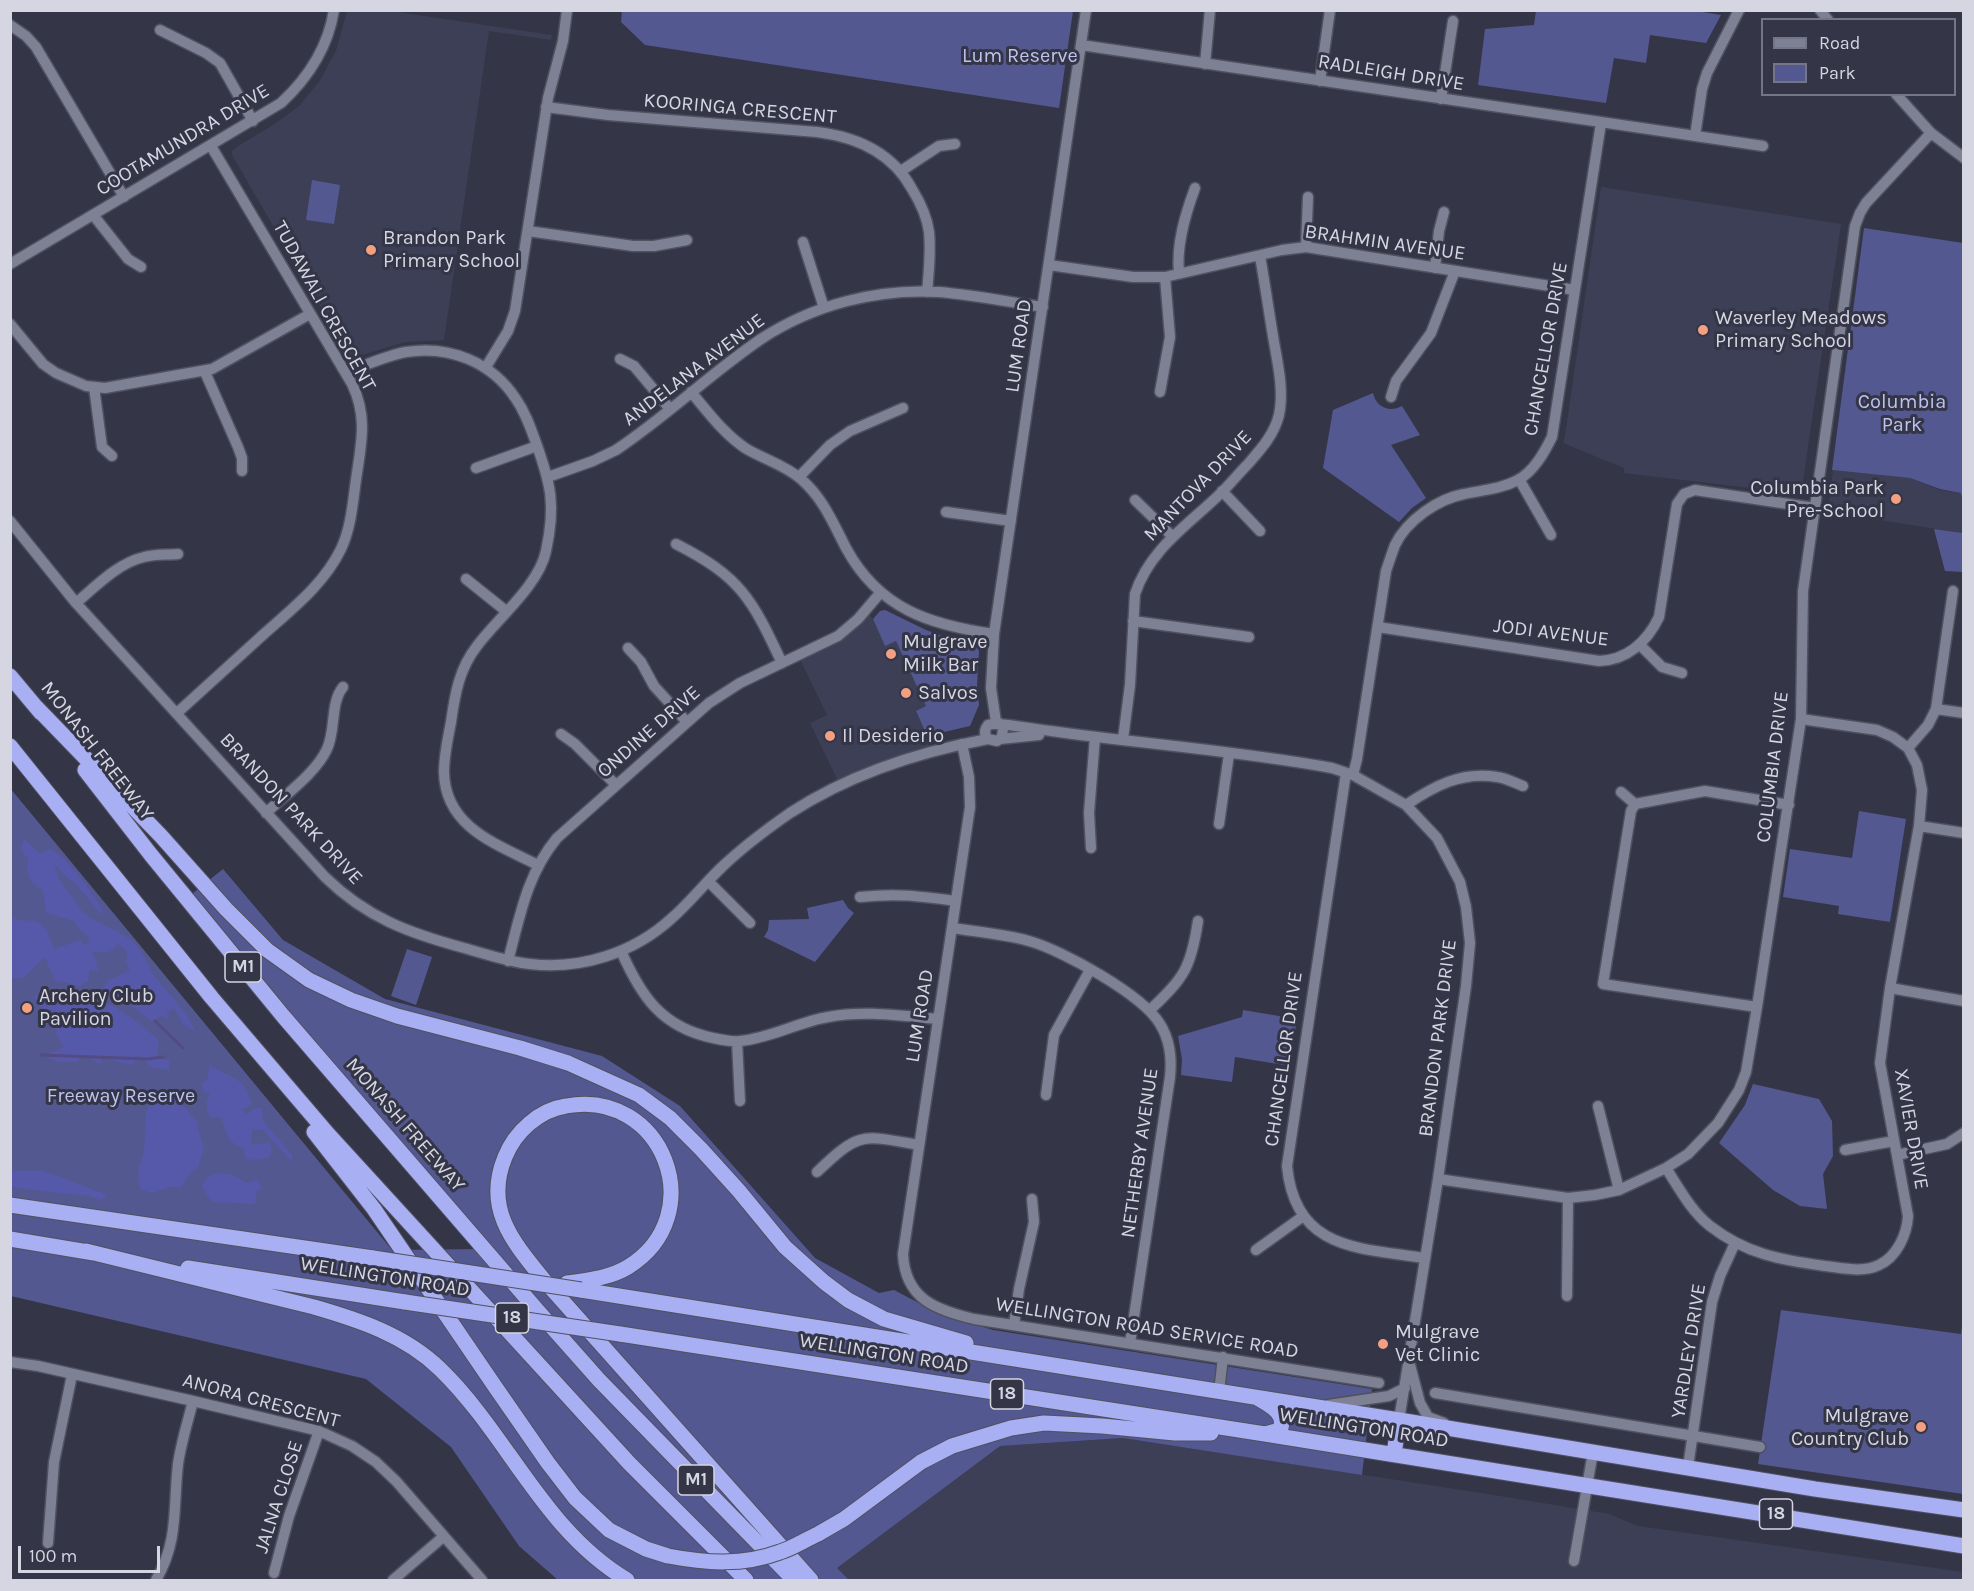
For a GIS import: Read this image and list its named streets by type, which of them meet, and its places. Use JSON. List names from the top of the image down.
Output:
{
  "streets": {
    "highway": [
      "MONASH FREEWAY",
      "M1",
      "WELLINGTON ROAD",
      "18"
    ],
    "street": [
      "RADLEIGH DRIVE",
      "KOORINGA CRESCENT",
      "COOTAMUNDRA DRIVE",
      "BRAHMIN AVENUE",
      "TUDAWALI CRESCENT",
      "LUM ROAD",
      "CHANCELLOR DRIVE",
      "ANDELANA AVENUE",
      "MANTOVA DRIVE",
      "JODI AVENUE",
      "ONDINE DRIVE",
      "COLUMBIA DRIVE",
      "BRANDON PARK DRIVE",
      "XAVIER DRIVE",
      "NETHERBY AVENUE",
      "WELLINGTON ROAD SERVICE ROAD",
      "YARDLEY DRIVE",
      "ANORA CRESCENT",
      "JALNA CLOSE"
    ]
  },
  "crossings": [
    ["RADLEIGH DRIVE", "LUM ROAD"],
    ["RADLEIGH DRIVE", "CHANCELLOR DRIVE"],
    ["KOORINGA CRESCENT", "ANDELANA AVENUE"],
    ["COOTAMUNDRA DRIVE", "TUDAWALI CRESCENT"],
    ["BRAHMIN AVENUE", "LUM ROAD"],
    ["BRAHMIN AVENUE", "CHANCELLOR DRIVE"],
    ["BRAHMIN AVENUE", "MANTOVA DRIVE"],
    ["TUDAWALI CRESCENT", "BRANDON PARK DRIVE"],
    ["LUM ROAD", "ANDELANA AVENUE"],
    ["LUM ROAD", "BRANDON PARK DRIVE"],
    ["LUM ROAD", "NETHERBY AVENUE"],
    ["LUM ROAD", "WELLINGTON ROAD SERVICE ROAD"],
    ["CHANCELLOR DRIVE", "JODI AVENUE"],
    ["CHANCELLOR DRIVE", "BRANDON PARK DRIVE"],
    ["MANTOVA DRIVE", "BRANDON PARK DRIVE"],
    ["JODI AVENUE", "COLUMBIA DRIVE"],
    ["ONDINE DRIVE", "BRANDON PARK DRIVE"],
    ["COLUMBIA DRIVE", "BRANDON PARK DRIVE"],
    ["COLUMBIA DRIVE", "XAVIER DRIVE"],
    ["BRANDON PARK DRIVE", "WELLINGTON ROAD"],
    ["XAVIER DRIVE", "YARDLEY DRIVE"],
    ["NETHERBY AVENUE", "WELLINGTON ROAD SERVICE ROAD"],
    ["WELLINGTON ROAD", "YARDLEY DRIVE"],
    ["ANORA CRESCENT", "JALNA CLOSE"]
  ],
  "parks": ["Lum Reserve", "Columbia Park", "Freeway Reserve"],
  "places": [
    "Brandon Park Primary School",
    "Waverley Meadows Primary School",
    "Columbia Park Pre-School",
    "Mulgrave Milk Bar",
    "Salvos",
    "Il Desiderio",
    "Archery Club Pavilion",
    "Mulgrave Vet Clinic",
    "Mulgrave Country Club"
  ],
  "legend": ["Road", "Park"],
  "scale_bar": "100 m"
}
